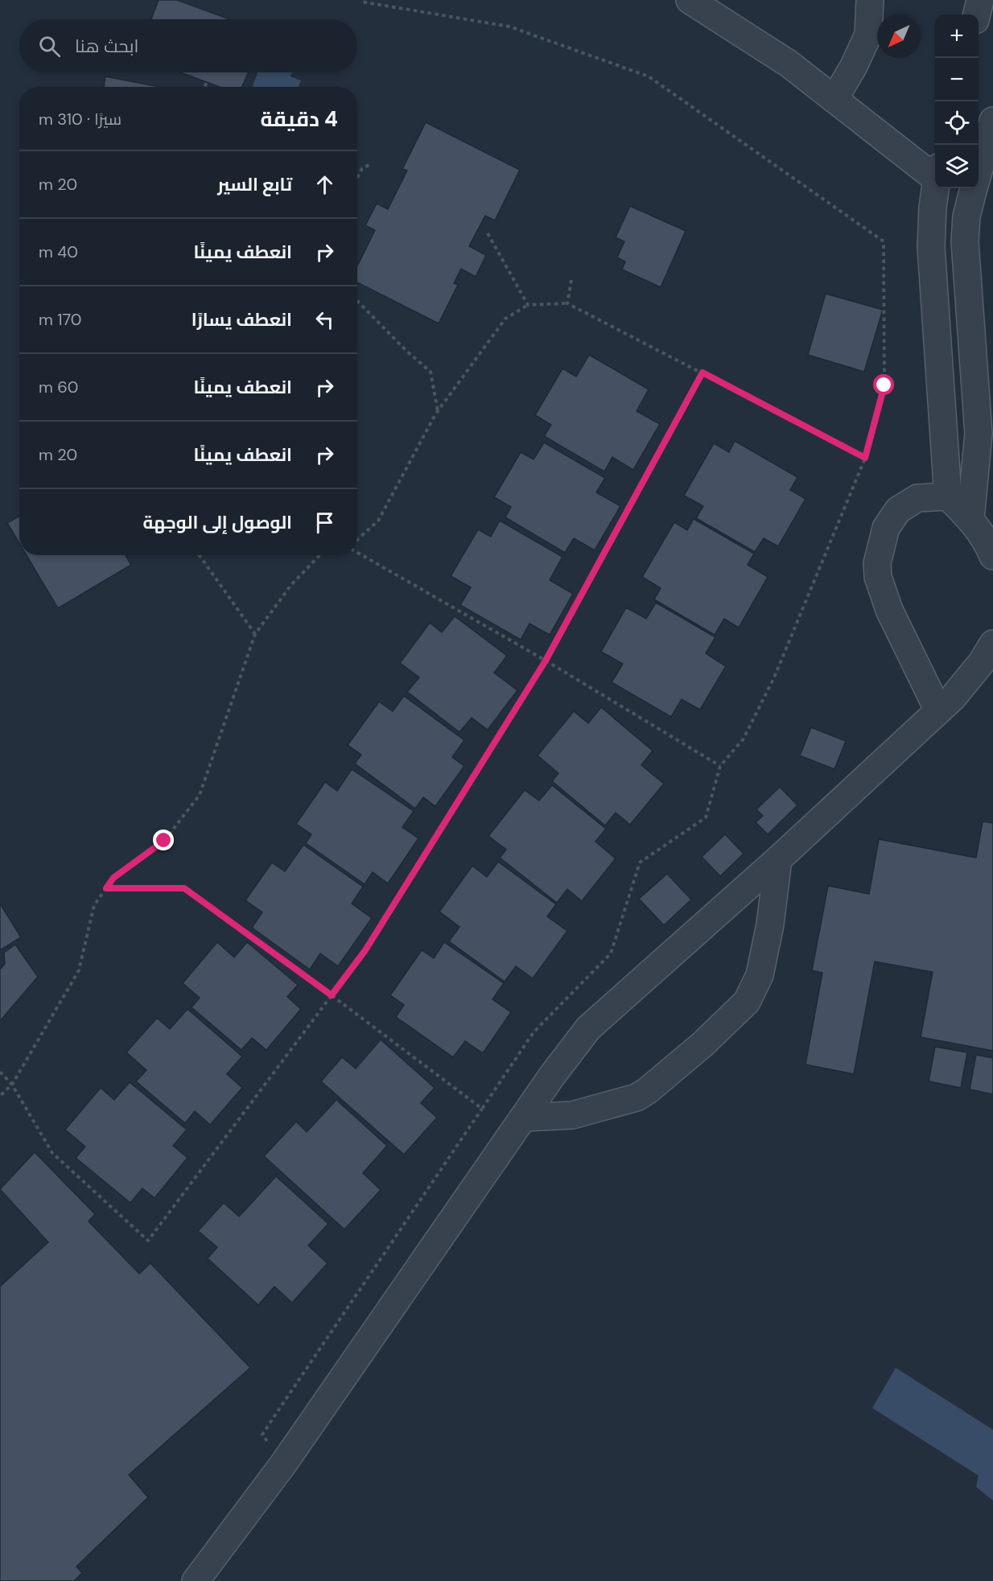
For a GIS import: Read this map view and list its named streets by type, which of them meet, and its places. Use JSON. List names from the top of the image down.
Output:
{
  "north": "bottom left",
  "page": {
    "map_buttons": ["+", "−"],
    "search": "ابحث هنا",
    "heading": ["4 دقيقة", "سيرًا · 310 m"],
    "list": [
      ["تابع السير", "20 m"],
      ["انعطف يمينًا", "40 m"],
      ["انعطف يسارًا", "170 m"],
      ["انعطف يمينًا", "60 m"],
      ["انعطف يمينًا", "20 m"],
      "الوصول إلى الوجهة"
    ]
  }
}
